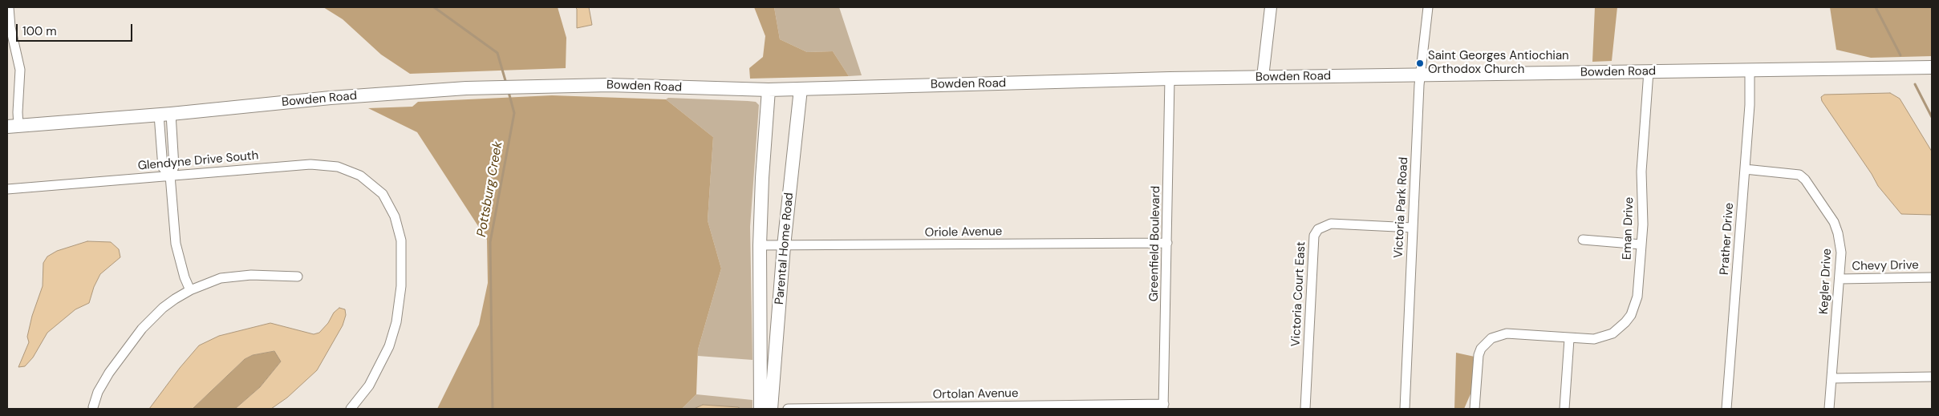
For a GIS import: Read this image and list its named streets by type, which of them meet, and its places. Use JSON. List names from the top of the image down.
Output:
{
  "streets": {
    "main road": ["Bowden Road", "Parental Home Road"],
    "street": [
      "Glendyne Drive South",
      "Victoria Park Road",
      "Eman Drive",
      "Oriole Avenue",
      "Prather Drive",
      "Greenfield Boulevard",
      "Chevy Drive",
      "Kegler Drive",
      "Victoria Court East",
      "Ortolan Avenue"
    ]
  },
  "crossings": [
    ["Bowden Road", "Victoria Park Road"],
    ["Bowden Road", "Eman Drive"],
    ["Bowden Road", "Prather Drive"],
    ["Bowden Road", "Greenfield Boulevard"],
    ["Bowden Road", "Parental Home Road"],
    ["Victoria Park Road", "Victoria Court East"],
    ["Oriole Avenue", "Greenfield Boulevard"],
    ["Oriole Avenue", "Parental Home Road"],
    ["Prather Drive", "Kegler Drive"],
    ["Greenfield Boulevard", "Ortolan Avenue"],
    ["Chevy Drive", "Kegler Drive"]
  ],
  "water": ["Pottsburg Creek"],
  "places": ["Saint Georges Antiochian Orthodox Church"],
  "scale_bar": "100 m"
}
